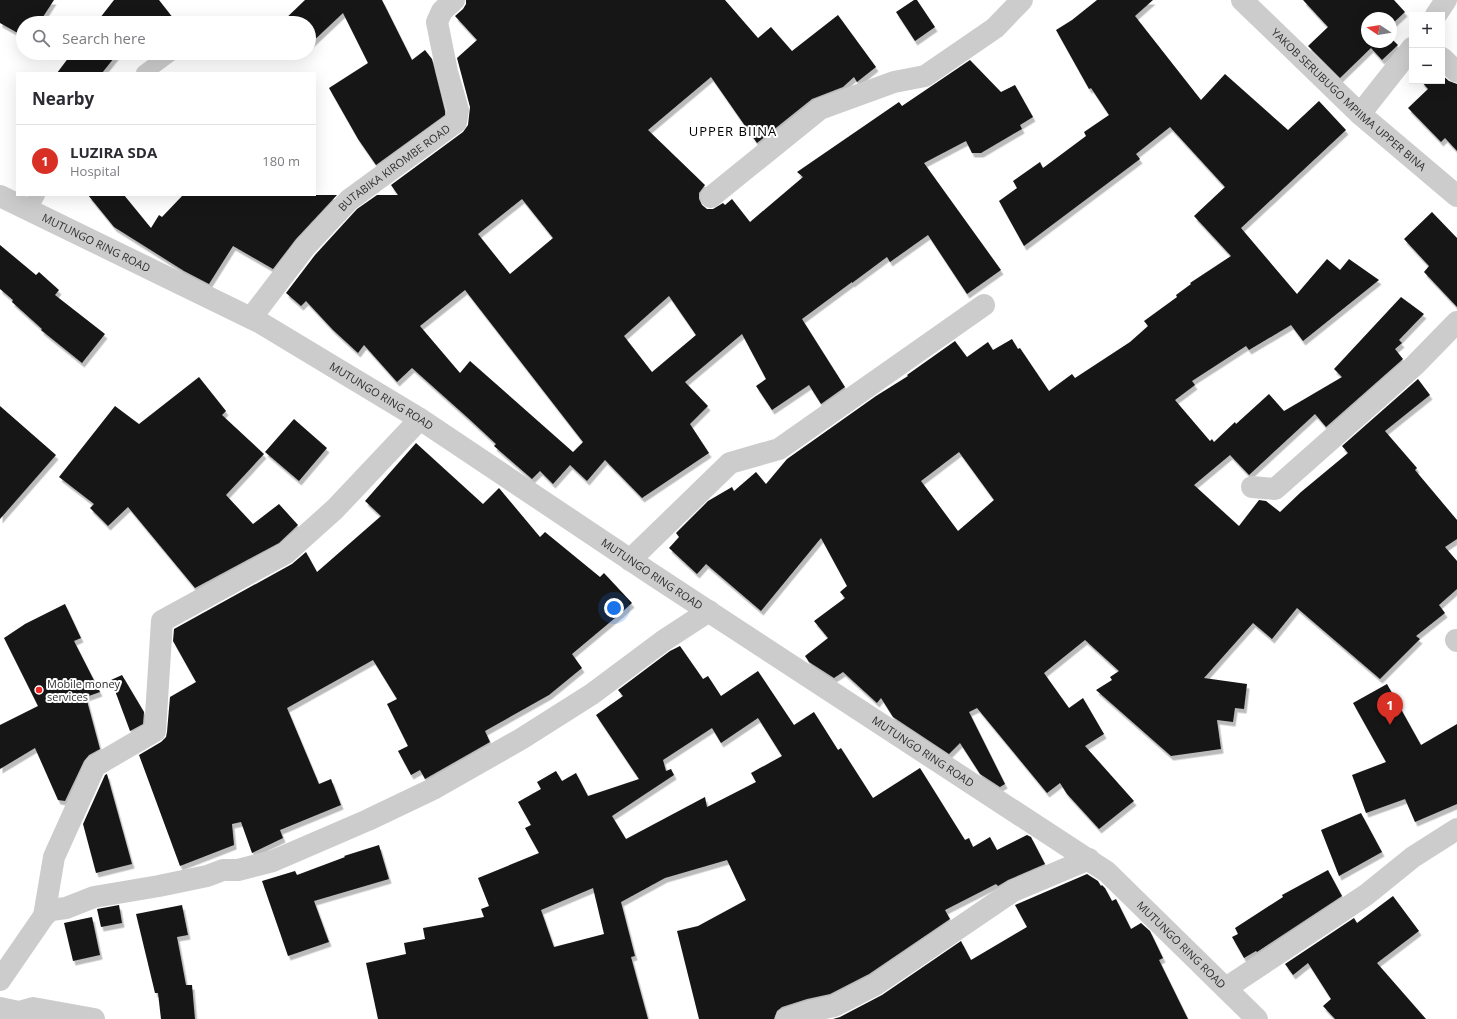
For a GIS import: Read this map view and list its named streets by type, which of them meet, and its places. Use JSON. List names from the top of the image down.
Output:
{
  "streets": {
    "street": ["YAKOB SERUBUGO MPIIMA UPPER BINA", "BUTABIKA KIROMBE ROAD", "MUTUNGO RING ROAD"]
  },
  "crossings": [
    ["BUTABIKA KIROMBE ROAD", "MUTUNGO RING ROAD"]
  ],
  "districts": ["UPPER BIINA"],
  "places": ["Mobile money services"],
  "north": "left",
  "page": {
    "map_buttons": ["+", "−"],
    "search": "Search here",
    "heading": "Nearby",
    "list": [
      {
        "mark": "1",
        "name": "LUZIRA SDA",
        "note": "Hospital",
        "value": "180 m"
      }
    ],
    "pins": "1"
  }
}
